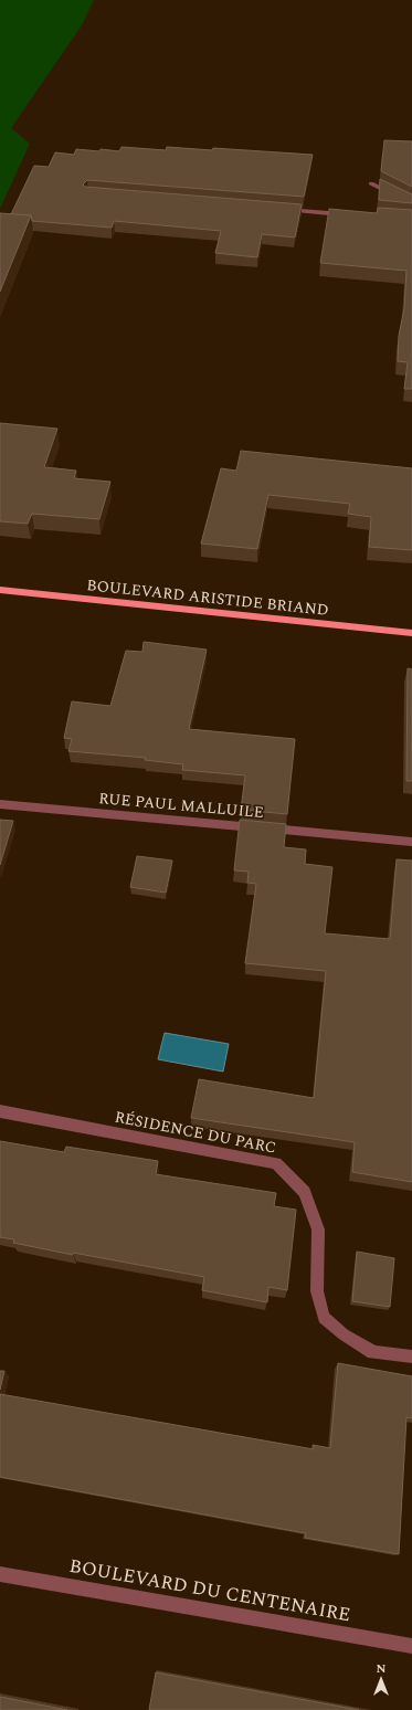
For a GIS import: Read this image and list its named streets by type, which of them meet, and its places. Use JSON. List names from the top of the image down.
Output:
{
  "streets": {
    "main road": ["BOULEVARD ARISTIDE BRIAND"],
    "street": ["RUE PAUL MALLUILE", "RÉSIDENCE DU PARC", "BOULEVARD DU CENTENAIRE"]
  },
  "north": "top"
}
